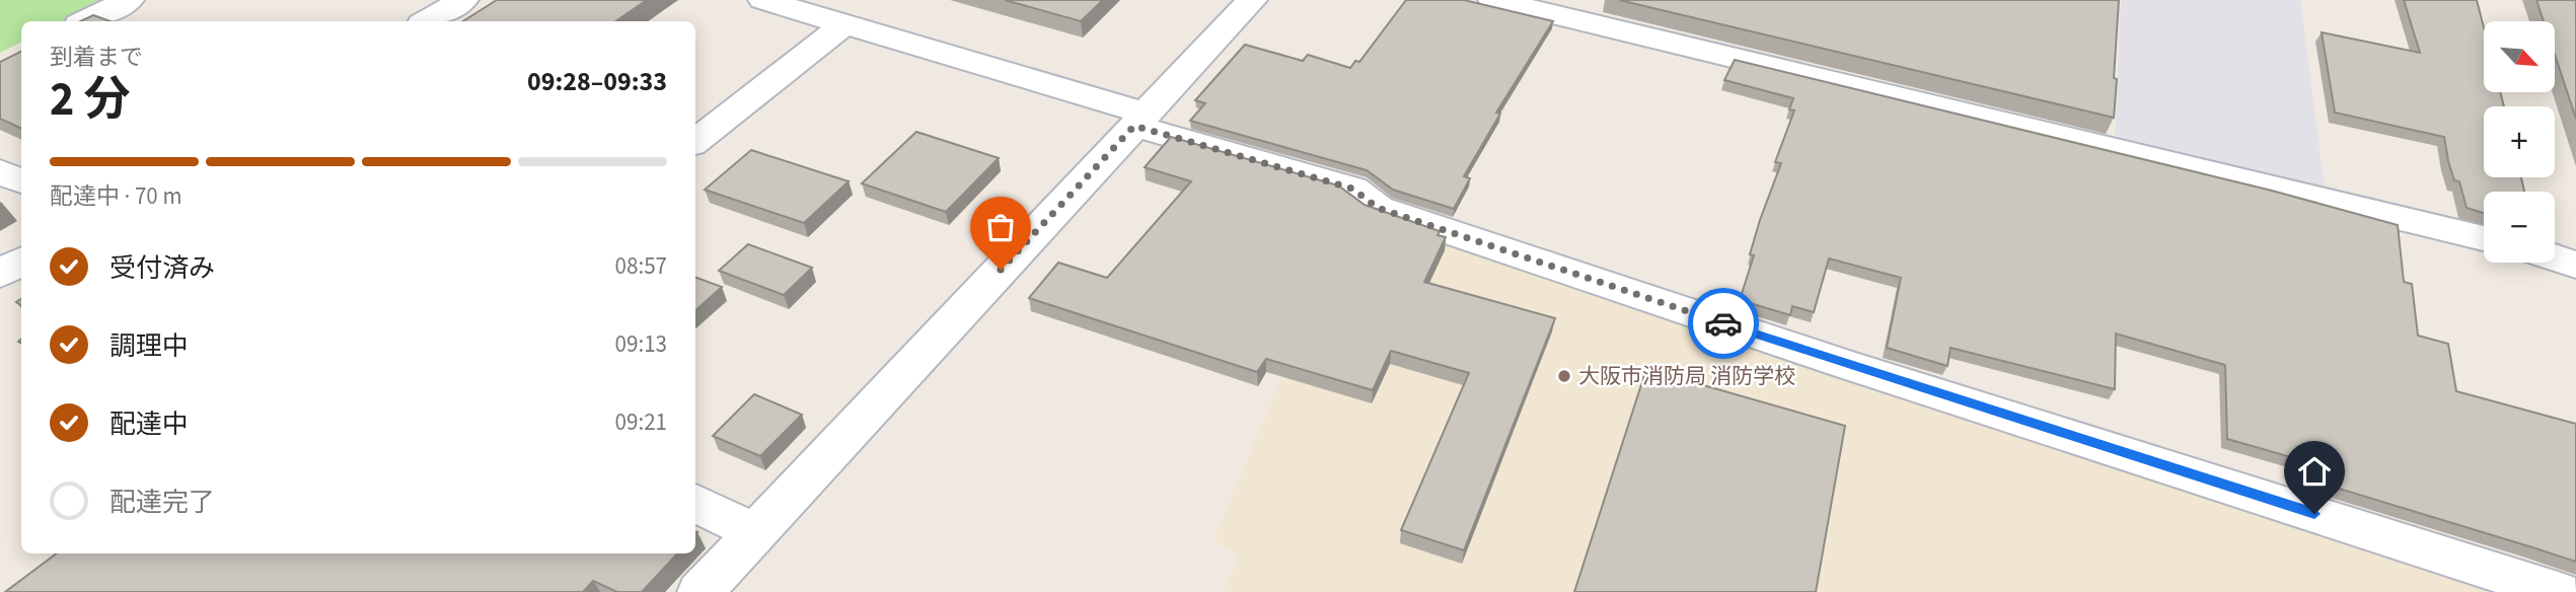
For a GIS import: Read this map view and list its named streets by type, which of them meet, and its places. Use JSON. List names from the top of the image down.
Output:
{
  "places": ["大阪市消防局 消防学校"],
  "north": "bottom right",
  "page": {
    "map_buttons": ["+", "−"],
    "heading": ["2 分", "到着まで", "09:28–09:33"],
    "bar": "配達中 · 70 m",
    "list": [
      ["受付済み", "08:57"],
      ["調理中", "09:13"],
      ["配達中", "09:21"],
      "配達完了"
    ]
  }
}
